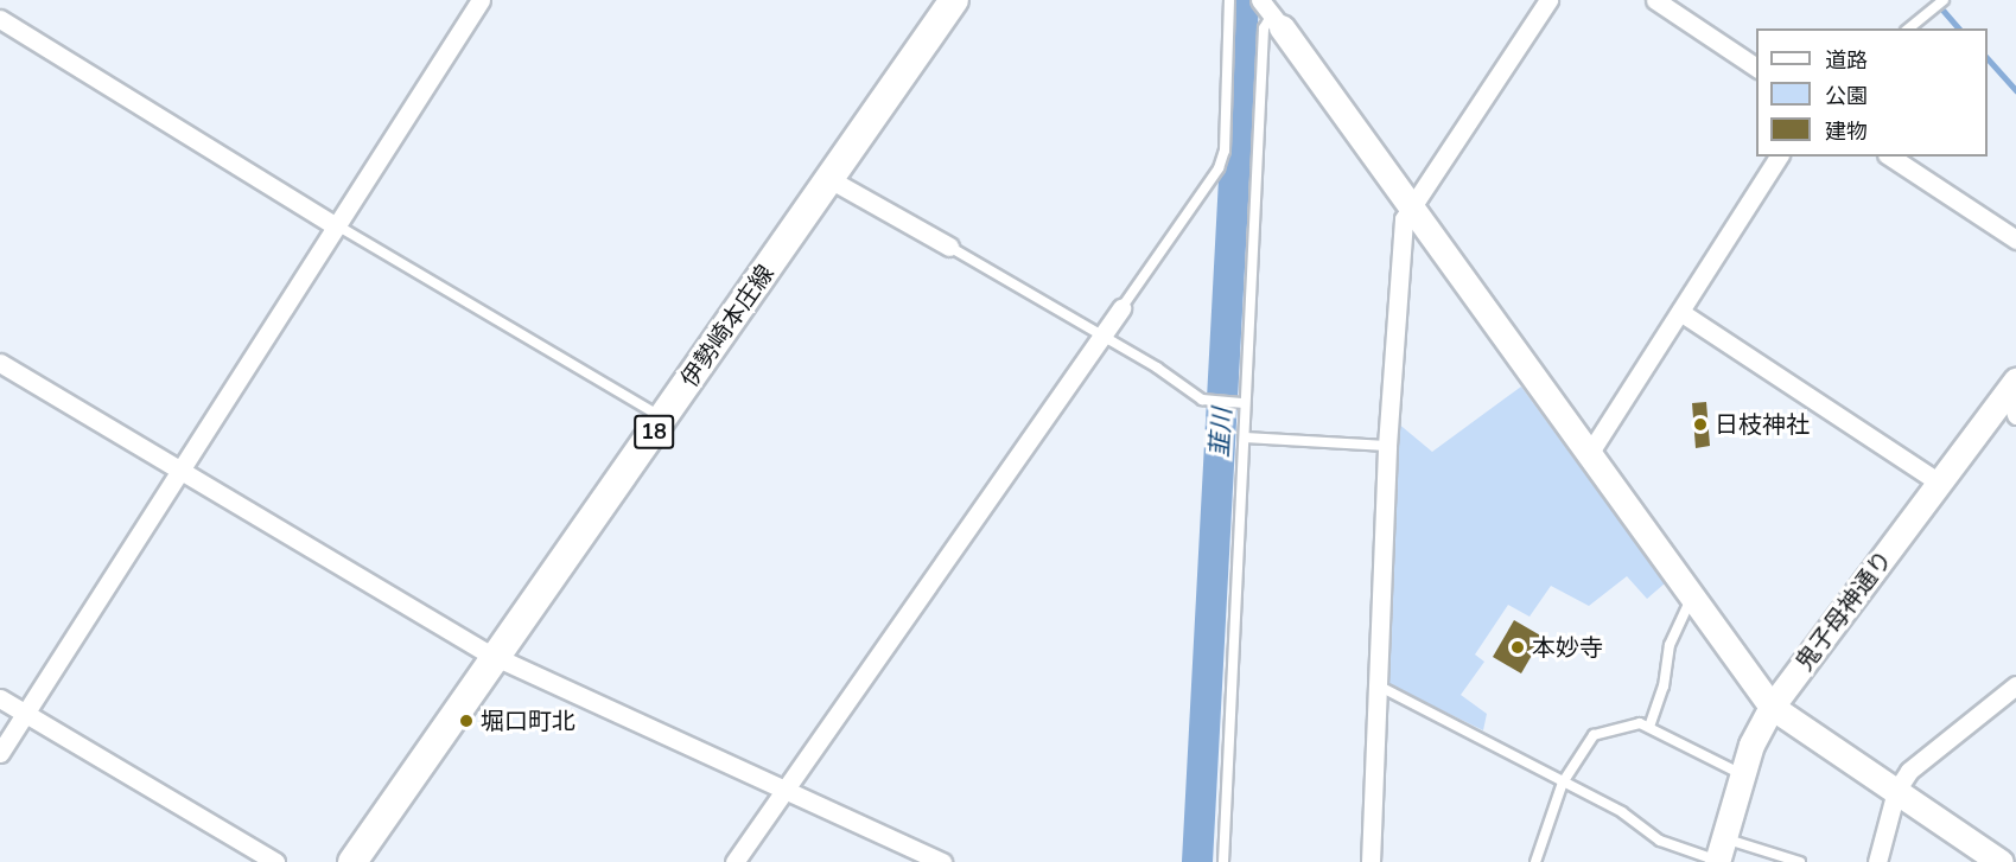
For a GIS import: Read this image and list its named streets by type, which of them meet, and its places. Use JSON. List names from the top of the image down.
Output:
{
  "streets": {
    "main road": ["伊勢崎本庄線", "18"],
    "street": ["鬼子母神通り"]
  },
  "water": ["韮川"],
  "places": ["日枝神社", "本妙寺", "堀口町北"],
  "legend": ["道路", "公園", "建物"]
}
